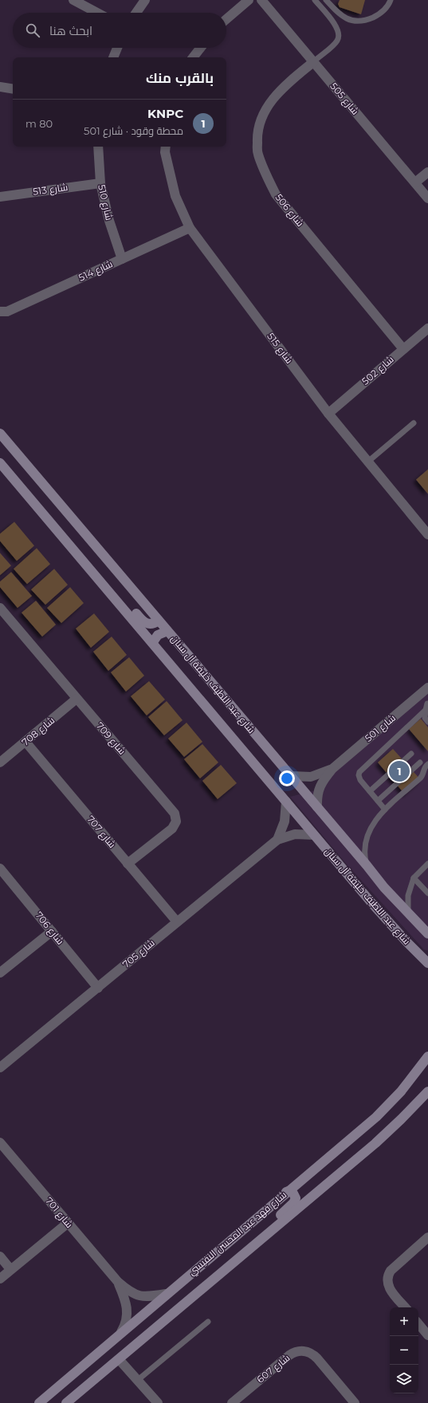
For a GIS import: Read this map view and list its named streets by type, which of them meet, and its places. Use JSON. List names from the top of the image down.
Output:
{
  "streets": {
    "street": [
      "شارع 505",
      "شارع 513",
      "شارع 510",
      "شارع 506",
      "شارع 514",
      "شارع 515",
      "شارع 502",
      "شارع عبد اللطيف خليفة آل سنان",
      "شارع 501",
      "شارع 708",
      "شارع 709",
      "شارع 707",
      "شارع 706",
      "شارع 705",
      "شارع 701",
      "شارع فهد عبد المحسن النفيسي",
      "شارع 607"
    ]
  },
  "crossings": [
    ["شارع 505", "شارع 506"],
    ["شارع 513", "شارع 510"],
    ["شارع 510", "شارع 514"],
    ["شارع 506", "شارع 502"],
    ["شارع 514", "شارع 515"],
    ["شارع 515", "شارع 502"],
    ["شارع عبد اللطيف خليفة آل سنان", "شارع 501"],
    ["شارع عبد اللطيف خليفة آل سنان", "شارع 705"],
    ["شارع 708", "شارع 709"],
    ["شارع 708", "شارع 707"],
    ["شارع 709", "شارع 707"],
    ["شارع 707", "شارع 705"],
    ["شارع 706", "شارع 705"],
    ["شارع 701", "شارع فهد عبد المحسن النفيسي"]
  ],
  "page": {
    "search": "ابحث هنا",
    "heading": "بالقرب منك",
    "list": [
      {
        "mark": "1",
        "name": "KNPC",
        "note": "محطة وقود · شارع 501",
        "value": "80 m"
      }
    ],
    "pins": "1",
    "map_buttons": ["+", "−"]
  }
}
